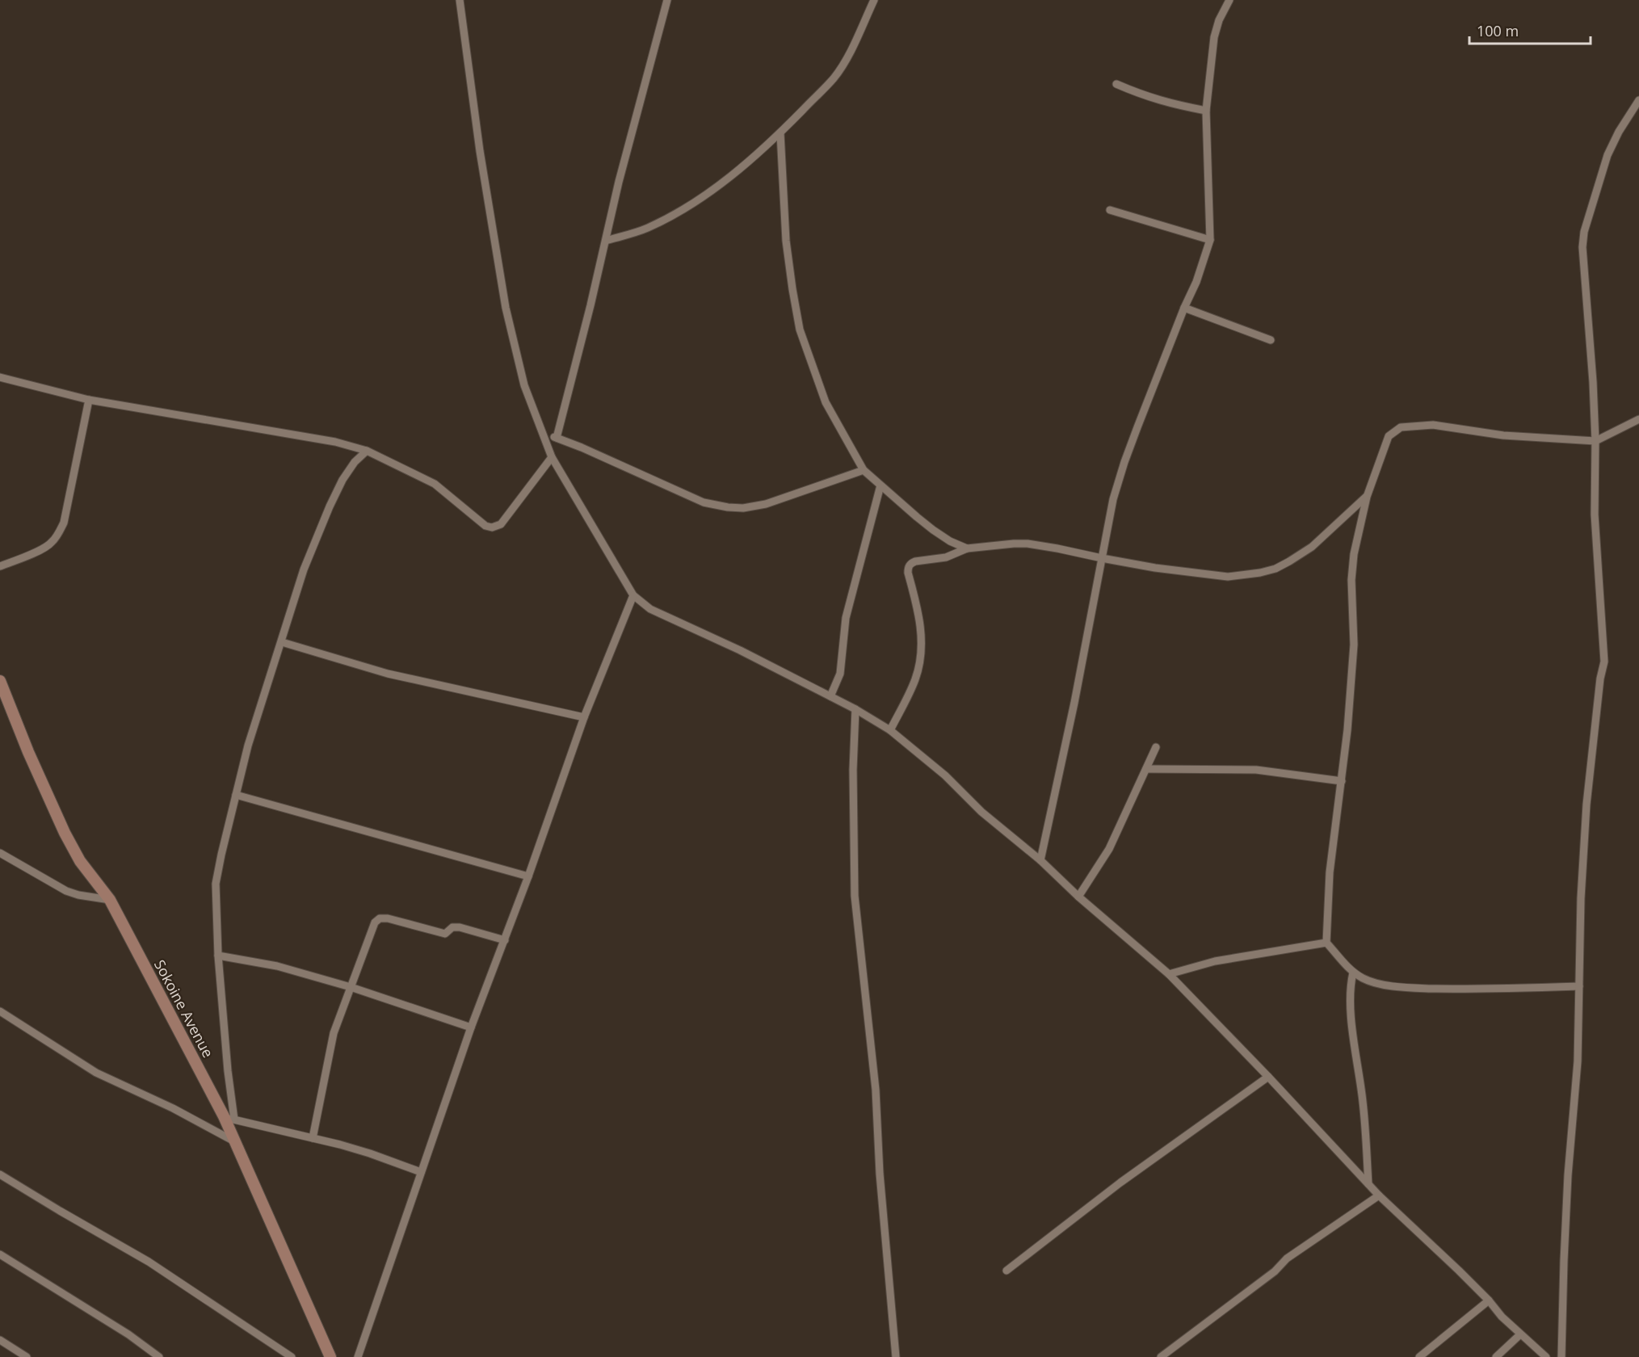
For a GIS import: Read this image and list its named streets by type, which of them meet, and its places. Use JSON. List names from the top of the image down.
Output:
{
  "streets": {
    "street": ["Sokoine Avenue"]
  },
  "scale_bar": "100 m"
}
